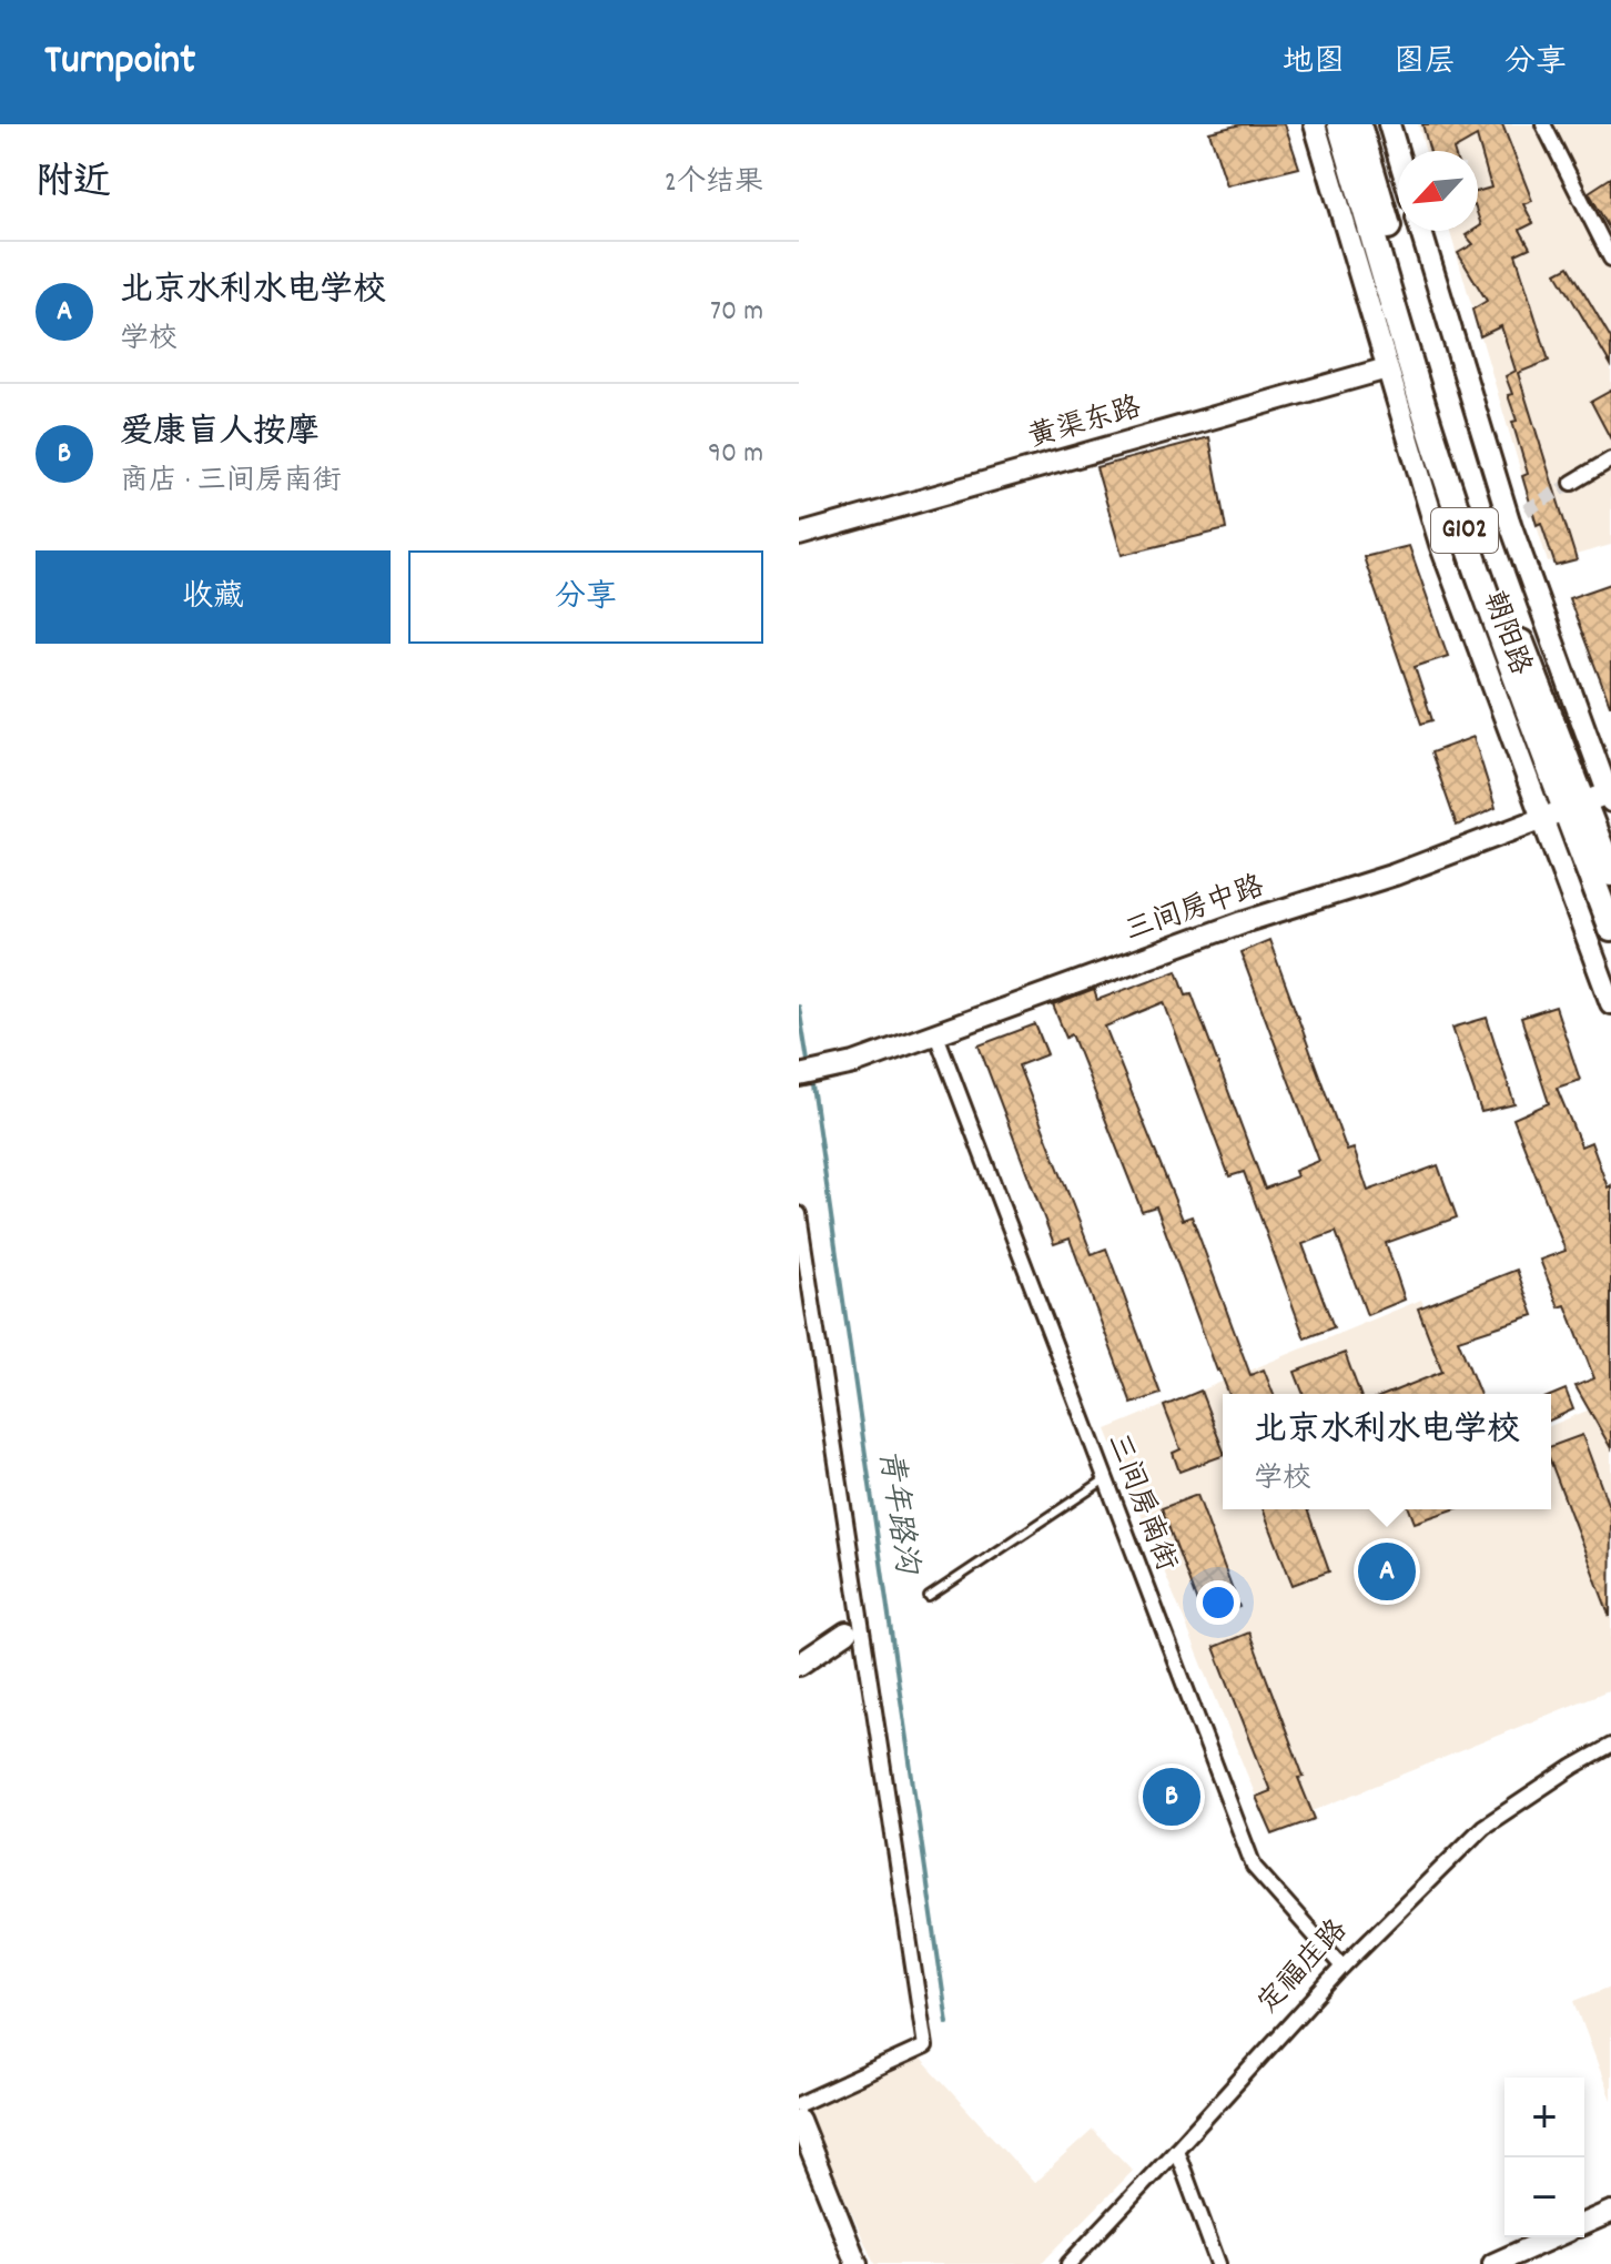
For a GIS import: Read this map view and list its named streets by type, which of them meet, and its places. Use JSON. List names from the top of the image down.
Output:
{
  "streets": {
    "highway": ["G102", "朝阳路"],
    "street": [
      "黄渠东路",
      "三间房中路",
      "三间房南街",
      "定福庄路"
    ]
  },
  "crossings": [
    ["黄渠东路", "朝阳路"],
    ["朝阳路", "三间房中路"],
    ["三间房中路", "三间房南街"],
    ["三间房南街", "定福庄路"]
  ],
  "water": ["青年路沟"],
  "north": "bottom left",
  "page": {
    "header": "Turnpoint",
    "nav": ["地图", "图层", "分享"],
    "heading": ["附近", "2个结果"],
    "list": [
      {
        "mark": "A",
        "name": "北京水利水电学校",
        "note": "学校",
        "value": "70 m"
      },
      {
        "mark": "B",
        "name": "爱康盲人按摩",
        "note": "商店 · 三间房南街",
        "value": "90 m"
      }
    ],
    "buttons": ["收藏", "分享"],
    "popup": ["北京水利水电学校", "学校"],
    "pins": ["A", "B"],
    "map_buttons": ["+", "−"]
  }
}
